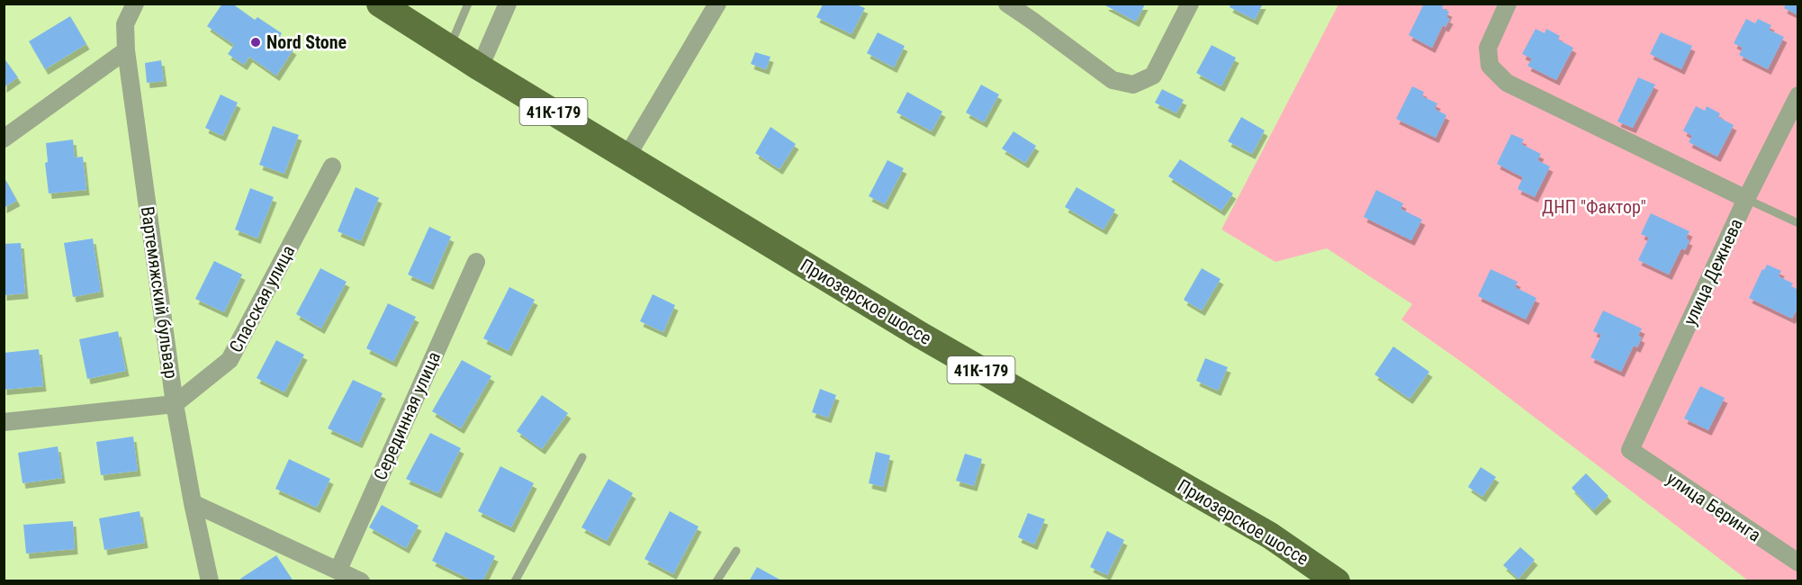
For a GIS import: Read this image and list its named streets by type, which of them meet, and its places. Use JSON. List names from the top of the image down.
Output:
{
  "streets": {
    "main road": ["41К-179", "Приозерское шоссе"],
    "street": [
      "улица Дежнева",
      "Вартемяжский бульвар",
      "Спасская улица",
      "Серединная улица",
      "улица Беринга"
    ]
  },
  "crossings": [
    ["41К-179", "Приозерское шоссе"],
    ["улица Дежнева", "улица Беринга"],
    ["Вартемяжский бульвар", "Спасская улица"]
  ],
  "parks": ["ДНП \"Фактор\""],
  "places": ["Nord Stone"]
}
